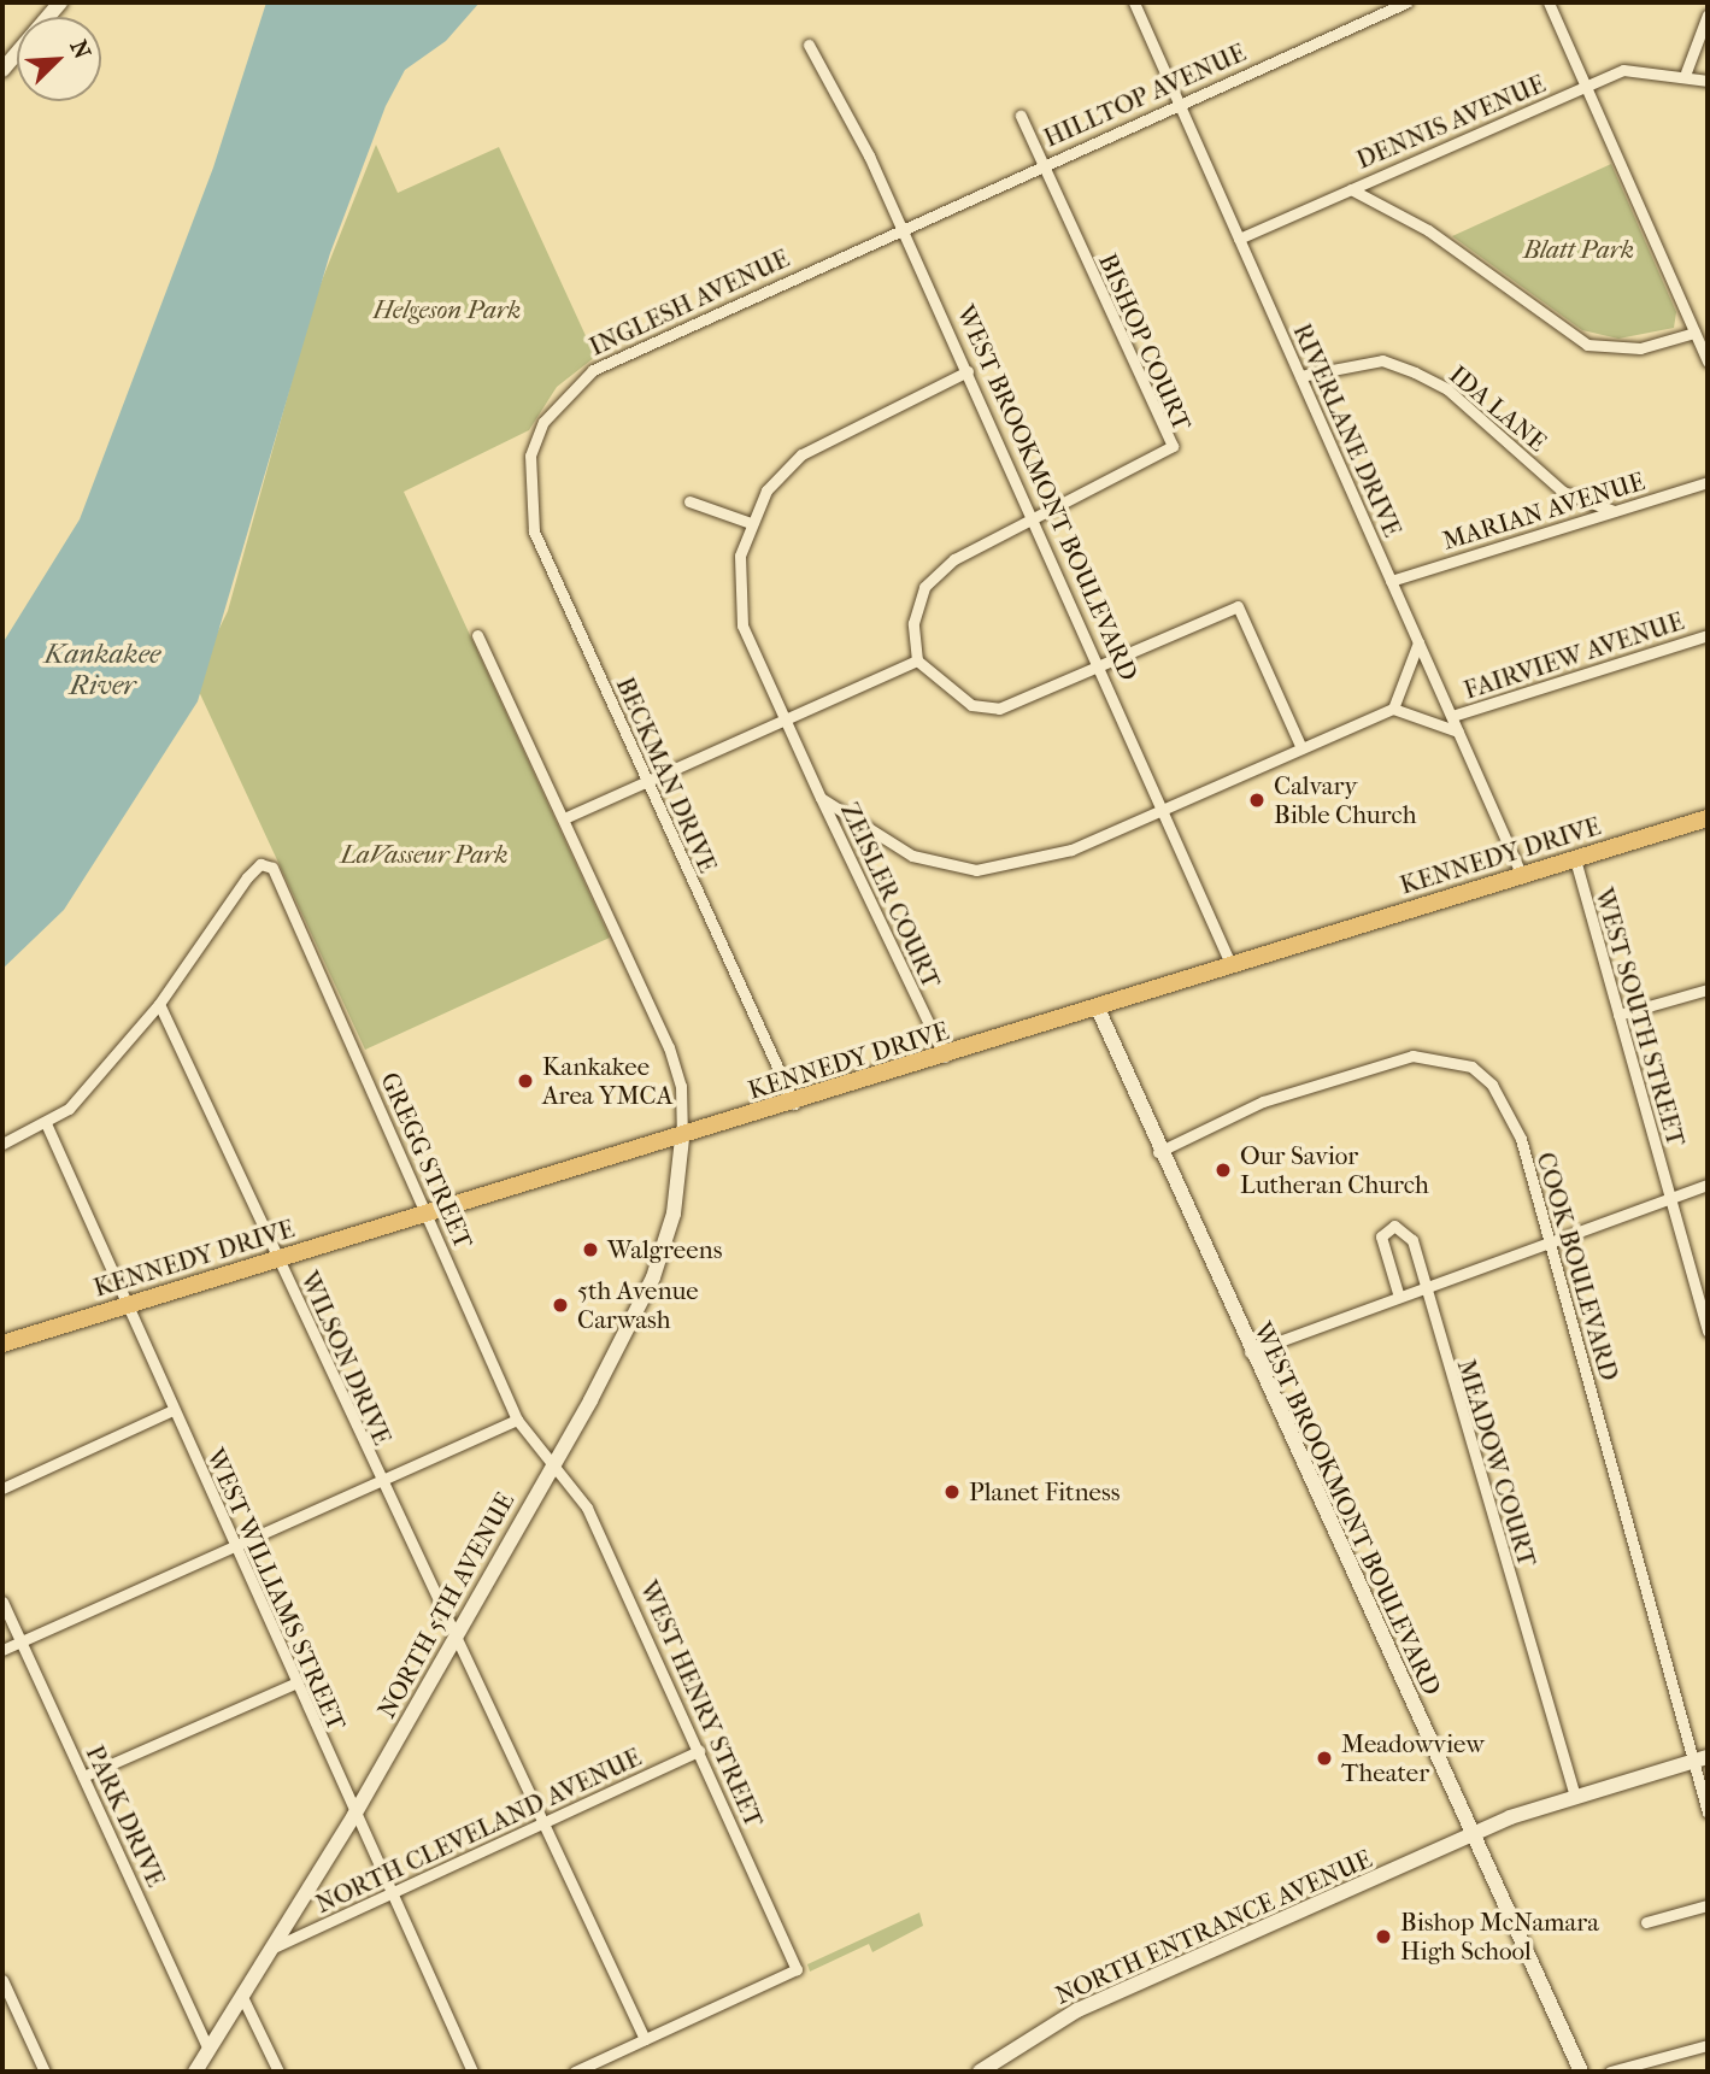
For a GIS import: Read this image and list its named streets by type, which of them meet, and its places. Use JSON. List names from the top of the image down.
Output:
{
  "streets": {
    "main road": [
      "WEST BROOKMONT BOULEVARD",
      "KENNEDY DRIVE",
      "NORTH 5TH AVENUE",
      "NORTH ENTRANCE AVENUE"
    ],
    "street": [
      "HILLTOP AVENUE",
      "DENNIS AVENUE",
      "INGLESH AVENUE",
      "BISHOP COURT",
      "IDA LANE",
      "RIVERLANE DRIVE",
      "MARIAN AVENUE",
      "FAIRVIEW AVENUE",
      "BECKMAN DRIVE",
      "ZEISLER COURT",
      "WEST SOUTH STREET",
      "GREGG STREET",
      "COOK BOULEVARD",
      "WILSON DRIVE",
      "MEADOW COURT",
      "WEST WILLIAMS STREET",
      "WEST HENRY STREET",
      "PARK DRIVE",
      "NORTH CLEVELAND AVENUE"
    ]
  },
  "crossings": [
    ["HILLTOP AVENUE", "INGLESH AVENUE"],
    ["HILLTOP AVENUE", "BISHOP COURT"],
    ["HILLTOP AVENUE", "RIVERLANE DRIVE"],
    ["HILLTOP AVENUE", "WEST BROOKMONT BOULEVARD"],
    ["DENNIS AVENUE", "RIVERLANE DRIVE"],
    ["INGLESH AVENUE", "WEST BROOKMONT BOULEVARD"],
    ["INGLESH AVENUE", "BECKMAN DRIVE"],
    ["BISHOP COURT", "WEST BROOKMONT BOULEVARD"],
    ["IDA LANE", "RIVERLANE DRIVE"],
    ["IDA LANE", "MARIAN AVENUE"],
    ["RIVERLANE DRIVE", "MARIAN AVENUE"],
    ["RIVERLANE DRIVE", "FAIRVIEW AVENUE"],
    ["RIVERLANE DRIVE", "KENNEDY DRIVE"],
    ["WEST BROOKMONT BOULEVARD", "KENNEDY DRIVE"],
    ["WEST BROOKMONT BOULEVARD", "COOK BOULEVARD"],
    ["WEST BROOKMONT BOULEVARD", "NORTH ENTRANCE AVENUE"],
    ["BECKMAN DRIVE", "KENNEDY DRIVE"],
    ["KENNEDY DRIVE", "ZEISLER COURT"],
    ["KENNEDY DRIVE", "WEST SOUTH STREET"],
    ["KENNEDY DRIVE", "GREGG STREET"],
    ["KENNEDY DRIVE", "WILSON DRIVE"],
    ["KENNEDY DRIVE", "WEST WILLIAMS STREET"],
    ["KENNEDY DRIVE", "NORTH 5TH AVENUE"],
    ["GREGG STREET", "WILSON DRIVE"],
    ["GREGG STREET", "NORTH 5TH AVENUE"],
    ["GREGG STREET", "WEST HENRY STREET"],
    ["COOK BOULEVARD", "NORTH ENTRANCE AVENUE"],
    ["WILSON DRIVE", "NORTH 5TH AVENUE"],
    ["WILSON DRIVE", "WEST HENRY STREET"],
    ["WILSON DRIVE", "NORTH CLEVELAND AVENUE"],
    ["MEADOW COURT", "NORTH ENTRANCE AVENUE"],
    ["WEST WILLIAMS STREET", "NORTH 5TH AVENUE"],
    ["WEST WILLIAMS STREET", "NORTH CLEVELAND AVENUE"],
    ["NORTH 5TH AVENUE", "WEST HENRY STREET"],
    ["NORTH 5TH AVENUE", "PARK DRIVE"],
    ["NORTH 5TH AVENUE", "NORTH CLEVELAND AVENUE"],
    ["WEST HENRY STREET", "NORTH CLEVELAND AVENUE"]
  ],
  "water": ["Kankakee River"],
  "parks": ["Blatt Park", "Helgeson Park", "LaVasseur Park"],
  "places": [
    "Calvary Bible Church",
    "Kankakee Area YMCA",
    "Our Savior Lutheran Church",
    "Walgreens",
    "5th Avenue Carwash",
    "Planet Fitness",
    "Meadowview Theater",
    "Bishop McNamara High School"
  ],
  "north": "top right"
}
